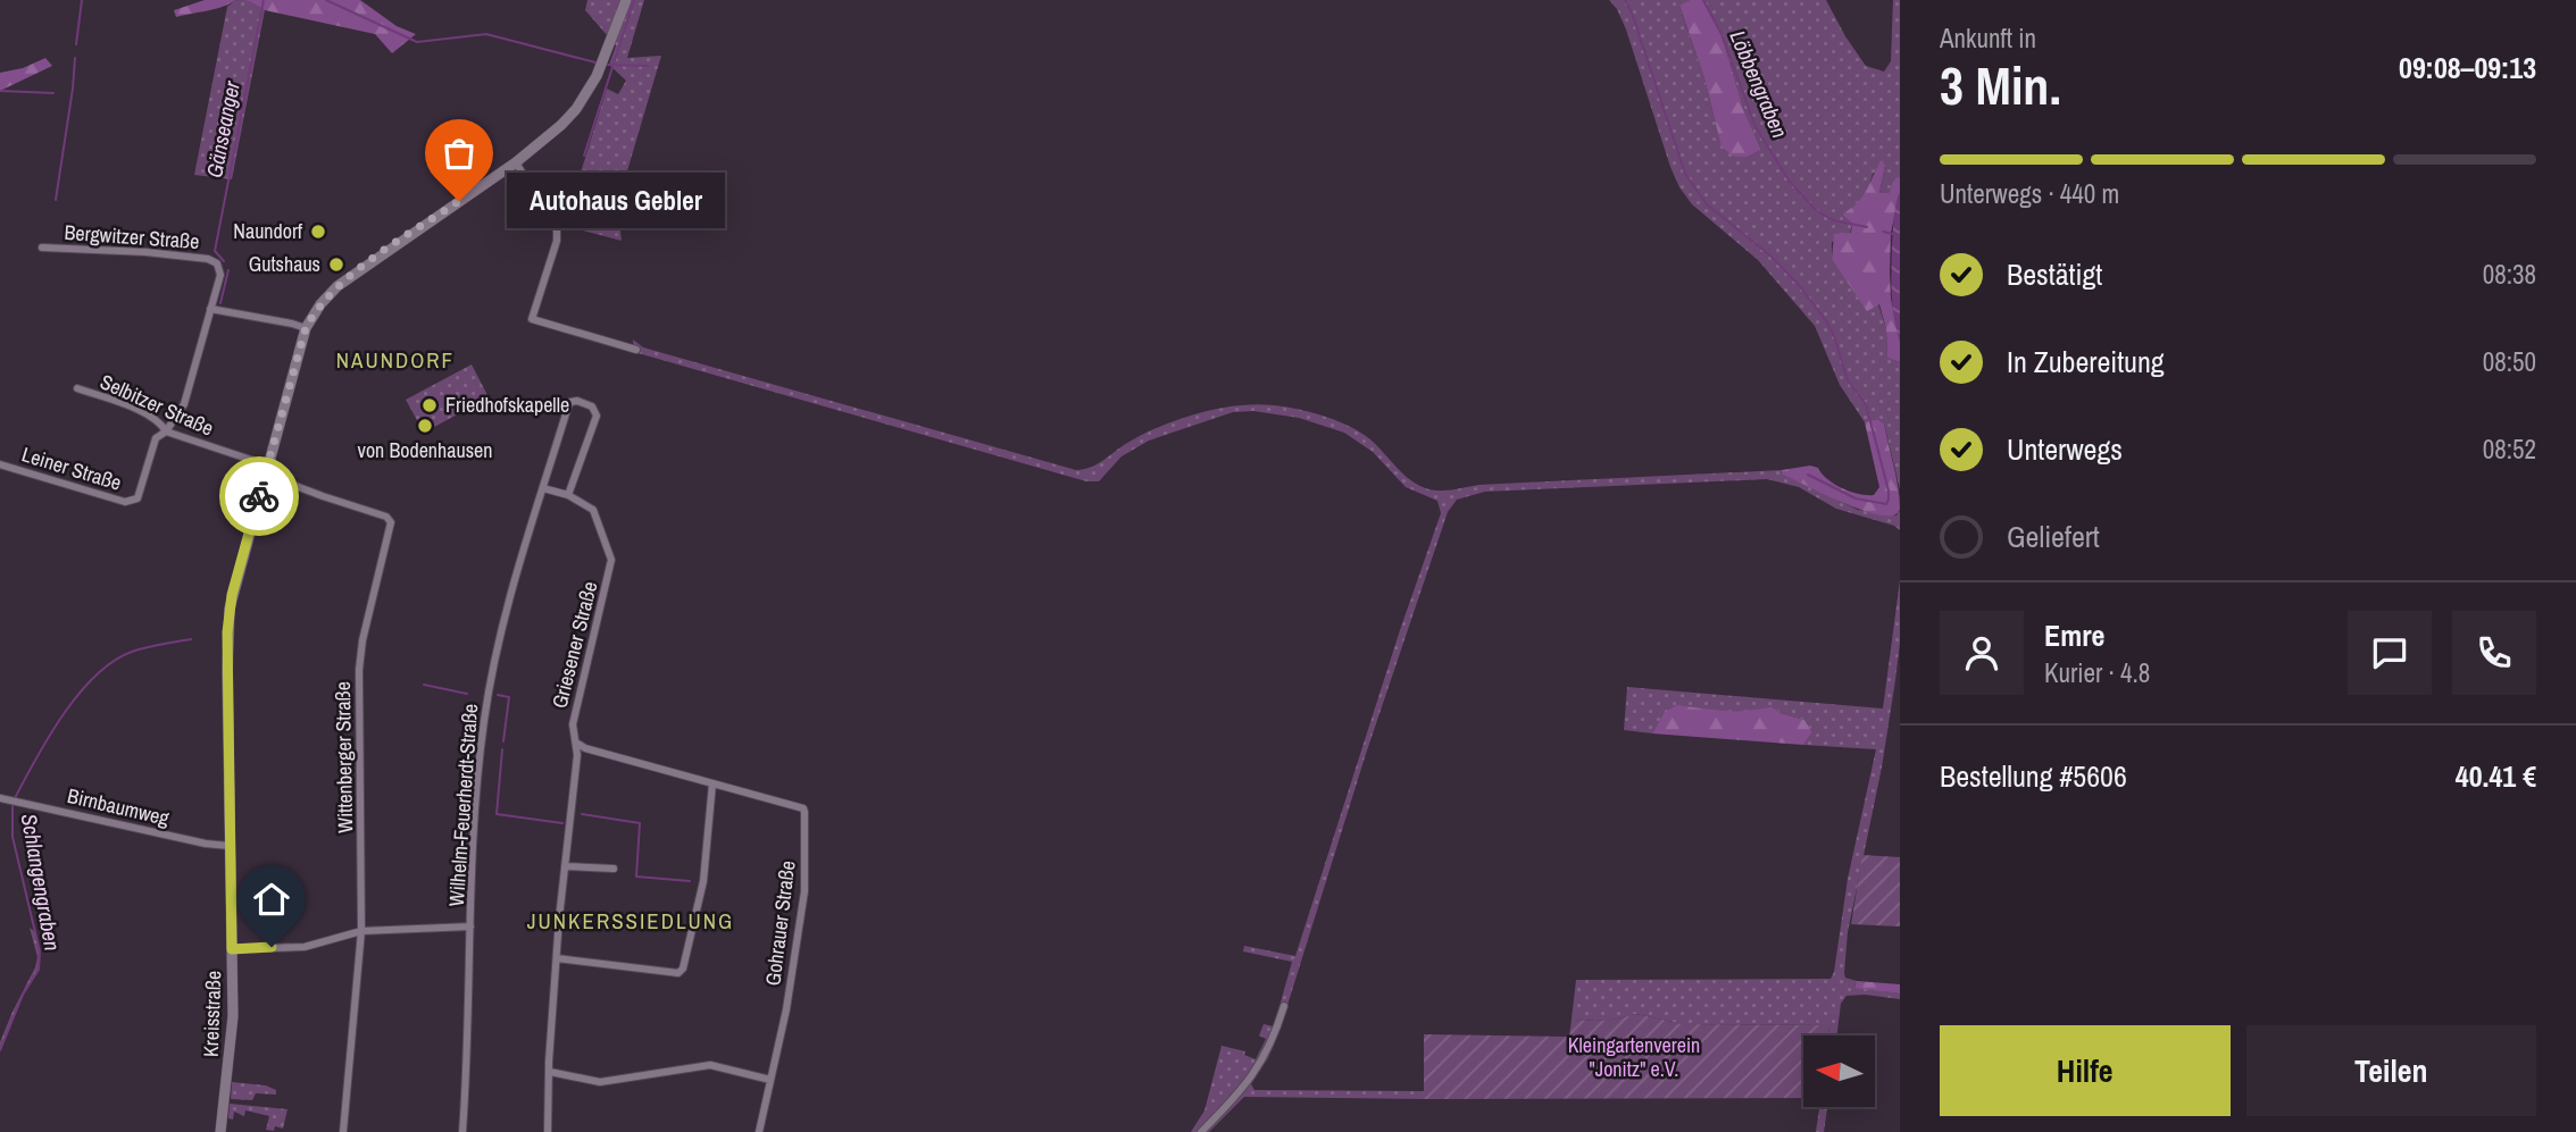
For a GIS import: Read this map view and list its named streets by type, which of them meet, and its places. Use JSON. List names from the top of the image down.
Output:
{
  "streets": {
    "main road": ["Kreisstraße"],
    "street": [
      "Bergwitzer Straße",
      "Selbitzer Straße",
      "Leiner Straße",
      "Griesener Straße",
      "Wittenberger Straße",
      "Wilhelm-Feuerherdt-Straße",
      "Birnbaumweg",
      "Gohrauer Straße"
    ]
  },
  "crossings": [
    ["Selbitzer Straße", "Leiner Straße"],
    ["Selbitzer Straße", "Wittenberger Straße"],
    ["Selbitzer Straße", "Kreisstraße"],
    ["Griesener Straße", "Wilhelm-Feuerherdt-Straße"],
    ["Griesener Straße", "Gohrauer Straße"],
    ["Wittenberger Straße", "Kreisstraße"],
    ["Birnbaumweg", "Kreisstraße"]
  ],
  "districts": ["NAUNDORF", "JUNKERSSIEDLUNG"],
  "water": ["Löbbengraben", "Gänseanger", "Schlangengraben"],
  "parks": ["Kleingartenverein \"Jonitz\" e.V."],
  "places": [
    "Autohaus Gebler",
    "Naundorf",
    "Gutshaus",
    "Friedhofskapelle",
    "von Bodenhausen"
  ],
  "north": "left",
  "page": {
    "heading": ["3 Min.", "Ankunft in", "09:08–09:13"],
    "panel": [
      "Emre",
      "Kurier · 4.8",
      "Bestellung #5606",
      "40.41 €"
    ],
    "bar": "Unterwegs · 440 m",
    "bubble": "Autohaus Gebler",
    "list": [
      ["Bestätigt", "08:38"],
      ["In Zubereitung", "08:50"],
      ["Unterwegs", "08:52"],
      "Geliefert"
    ],
    "buttons": ["Hilfe", "Teilen"]
  }
}
